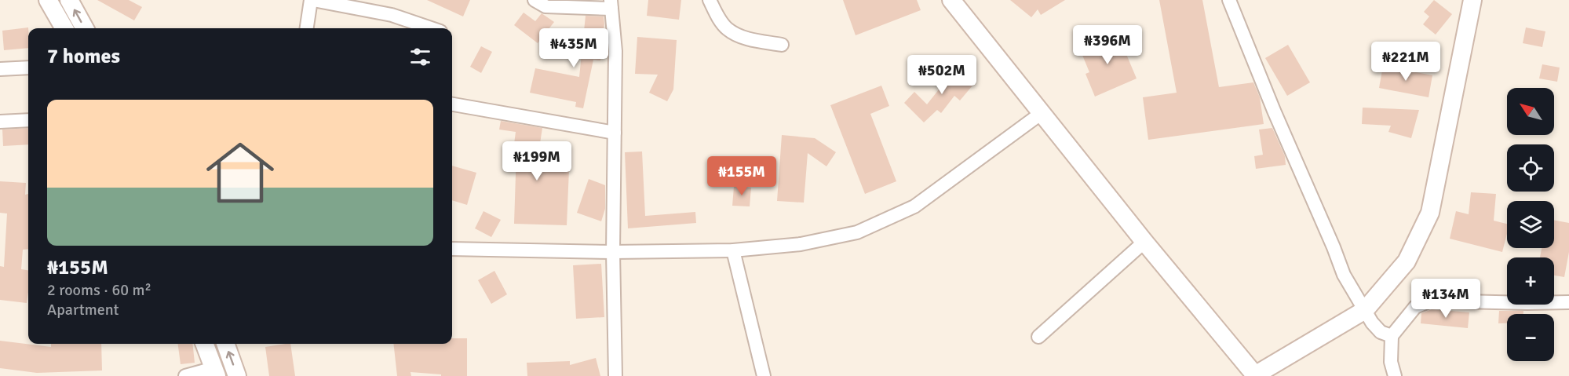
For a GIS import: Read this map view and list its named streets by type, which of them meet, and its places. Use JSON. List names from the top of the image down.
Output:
{
  "north": "top left",
  "page": {
    "price": [
      "₦396M",
      "₦435M",
      "₦221M",
      "₦502M",
      "₦199M",
      "₦155M",
      "₦134M"
    ],
    "heading": "7 homes",
    "list": [
      {
        "name": "₦155M",
        "note": "2 rooms · 60 m² · Apartment"
      }
    ],
    "map_buttons": ["+", "−"]
  }
}
